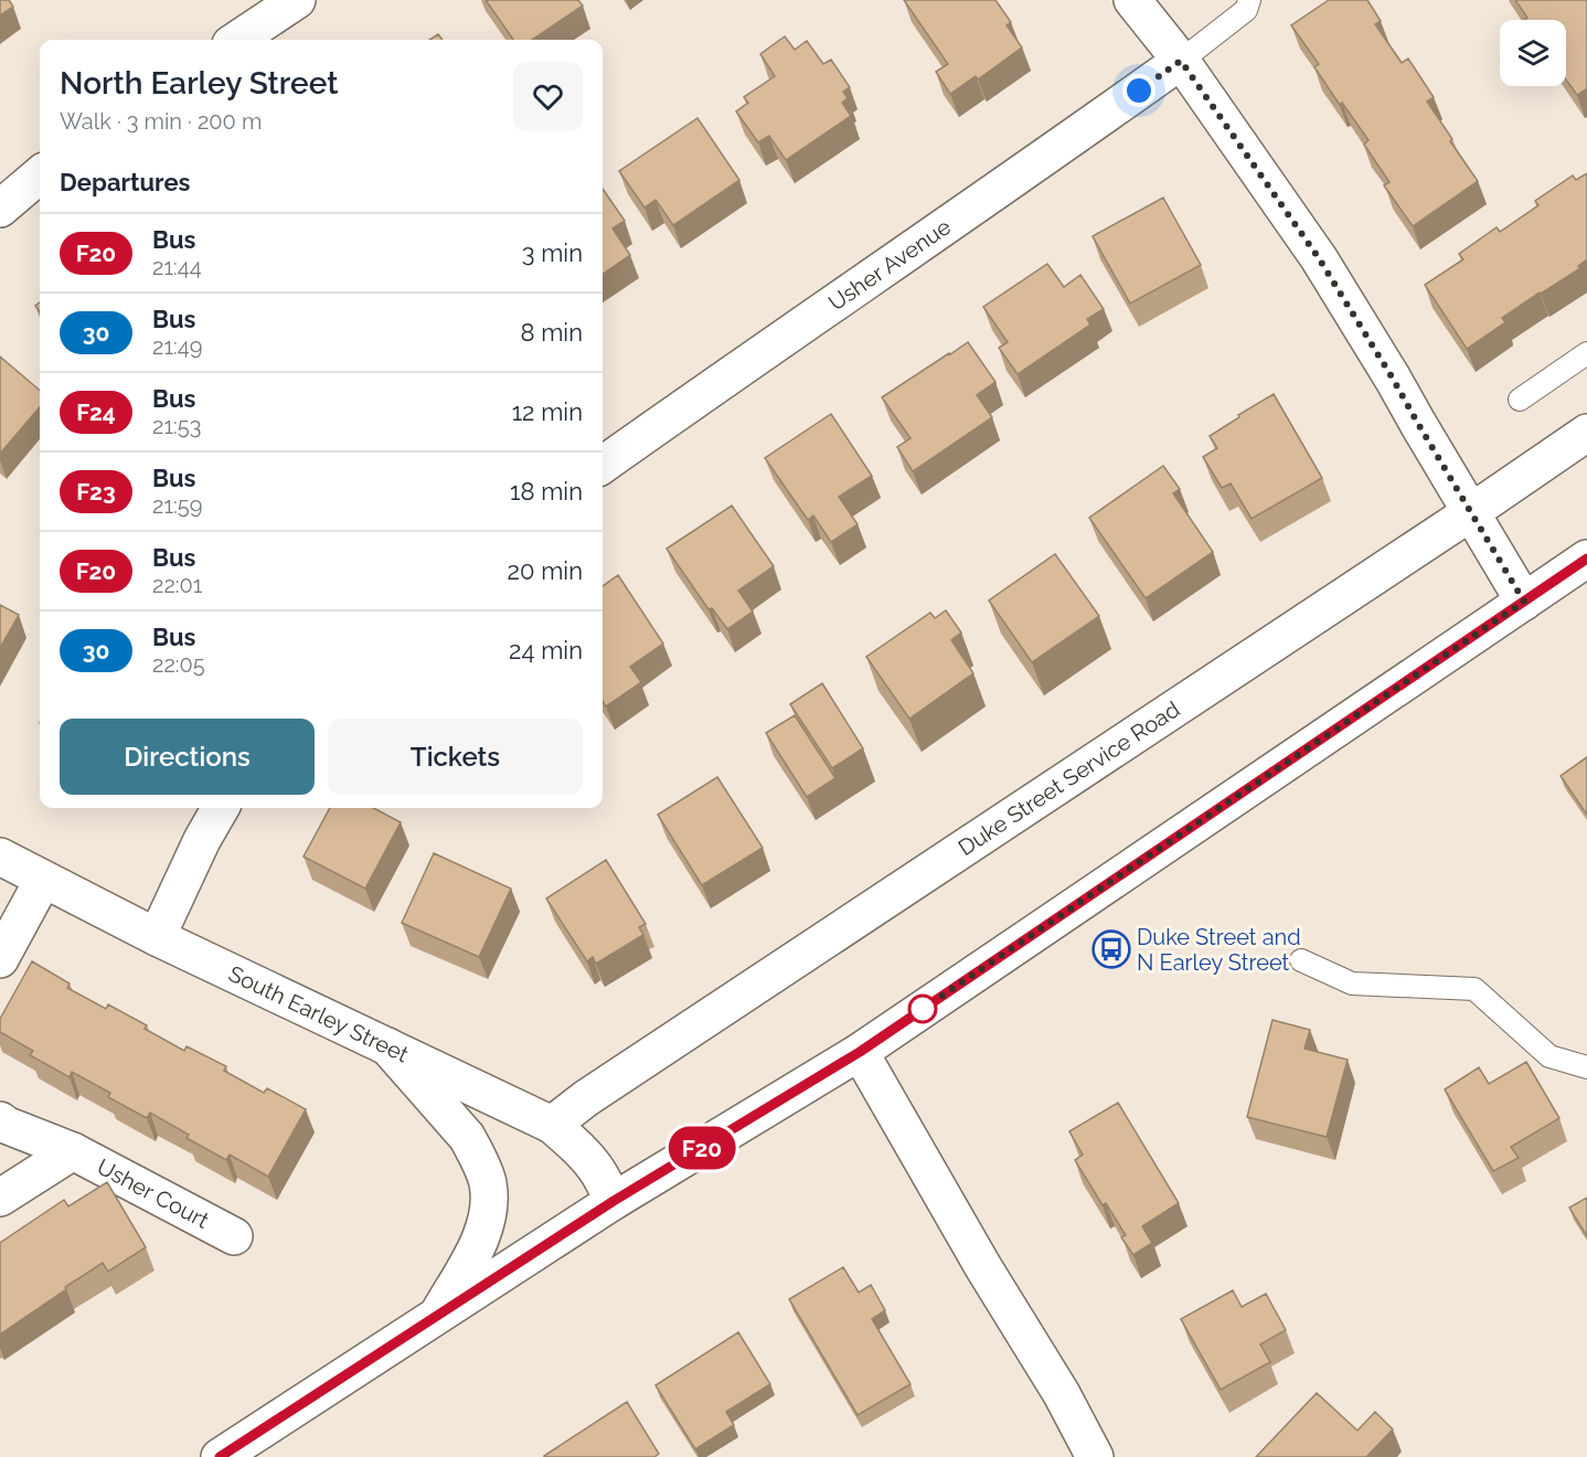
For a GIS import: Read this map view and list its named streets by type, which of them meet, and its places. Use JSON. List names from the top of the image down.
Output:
{
  "streets": {
    "street": [
      "Usher Avenue",
      "Duke Street Service Road",
      "South Earley Street",
      "Usher Court"
    ]
  },
  "crossings": [
    ["Duke Street Service Road", "South Earley Street"]
  ],
  "places": {
    "bus stop": ["Duke Street and N Earley Street"]
  },
  "lines": ["bus line F20"],
  "page": {
    "on_map": "F20",
    "heading": [
      ["North Earley Street", "Walk · 3 min · 200 m"],
      "Departures"
    ],
    "list": [
      {
        "mark": "F20",
        "name": "Bus",
        "note": "21:44",
        "value": "3 min"
      },
      {
        "mark": "30",
        "name": "Bus",
        "note": "21:49",
        "value": "8 min"
      },
      {
        "mark": "F24",
        "name": "Bus",
        "note": "21:53",
        "value": "12 min"
      },
      {
        "mark": "F23",
        "name": "Bus",
        "note": "21:59",
        "value": "18 min"
      },
      {
        "mark": "F20",
        "name": "Bus",
        "note": "22:01",
        "value": "20 min"
      },
      {
        "mark": "30",
        "name": "Bus",
        "note": "22:05",
        "value": "24 min"
      }
    ],
    "buttons": ["Directions", "Tickets"]
  }
}
